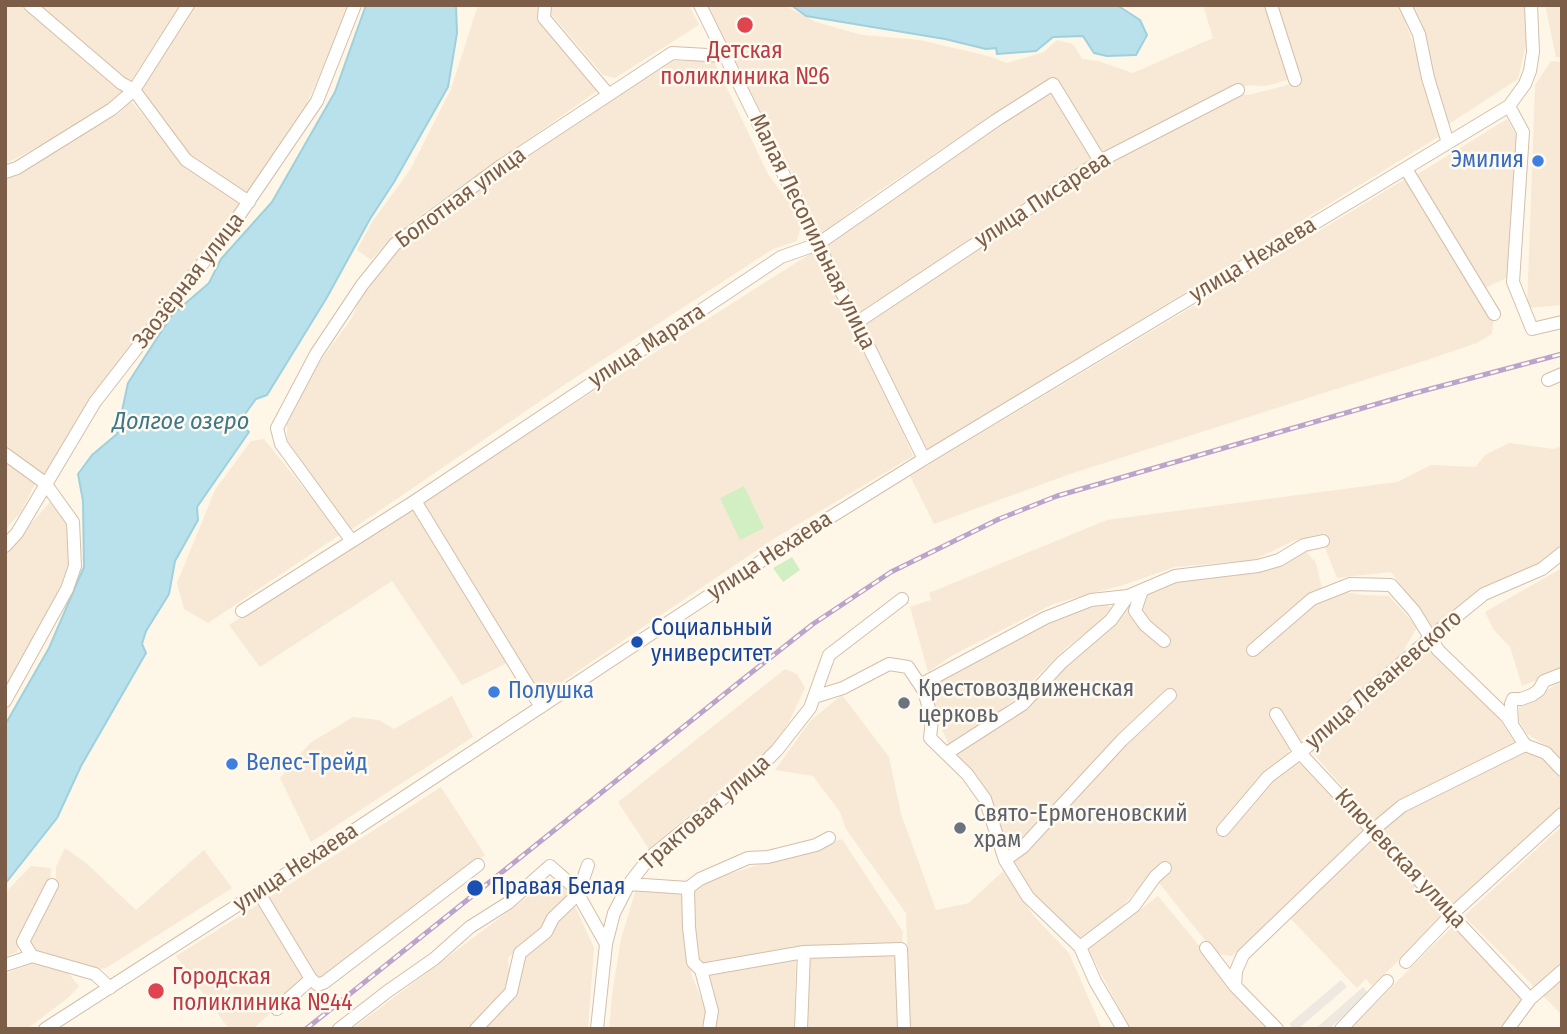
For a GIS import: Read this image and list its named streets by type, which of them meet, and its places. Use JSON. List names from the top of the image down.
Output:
{
  "streets": {
    "street": [
      "Болотная улица",
      "улица Писарева",
      "Малая Лесопильная улица",
      "улица Нехаева",
      "Заозёрная улица",
      "улица Марата",
      "улица Леваневского",
      "Трактовая улица",
      "Ключевская улица"
    ]
  },
  "crossings": [
    ["Болотная улица", "Малая Лесопильная улица"],
    ["Болотная улица", "улица Марата"],
    ["улица Писарева", "Малая Лесопильная улица"],
    ["улица Писарева", "улица Марата"],
    ["Малая Лесопильная улица", "улица Нехаева"],
    ["Малая Лесопильная улица", "улица Марата"],
    ["улица Леваневского", "Ключевская улица"]
  ],
  "water": ["Долгое озеро"],
  "places": [
    "Детская поликлиника №6",
    "Эмилия",
    "Социальный университет",
    "Полушка",
    "Крестовоздвиженская церковь",
    "Велес-Трейд",
    "Свято-Ермогеновский храм",
    "Правая Белая",
    "Городская поликлиника №44"
  ]
}
